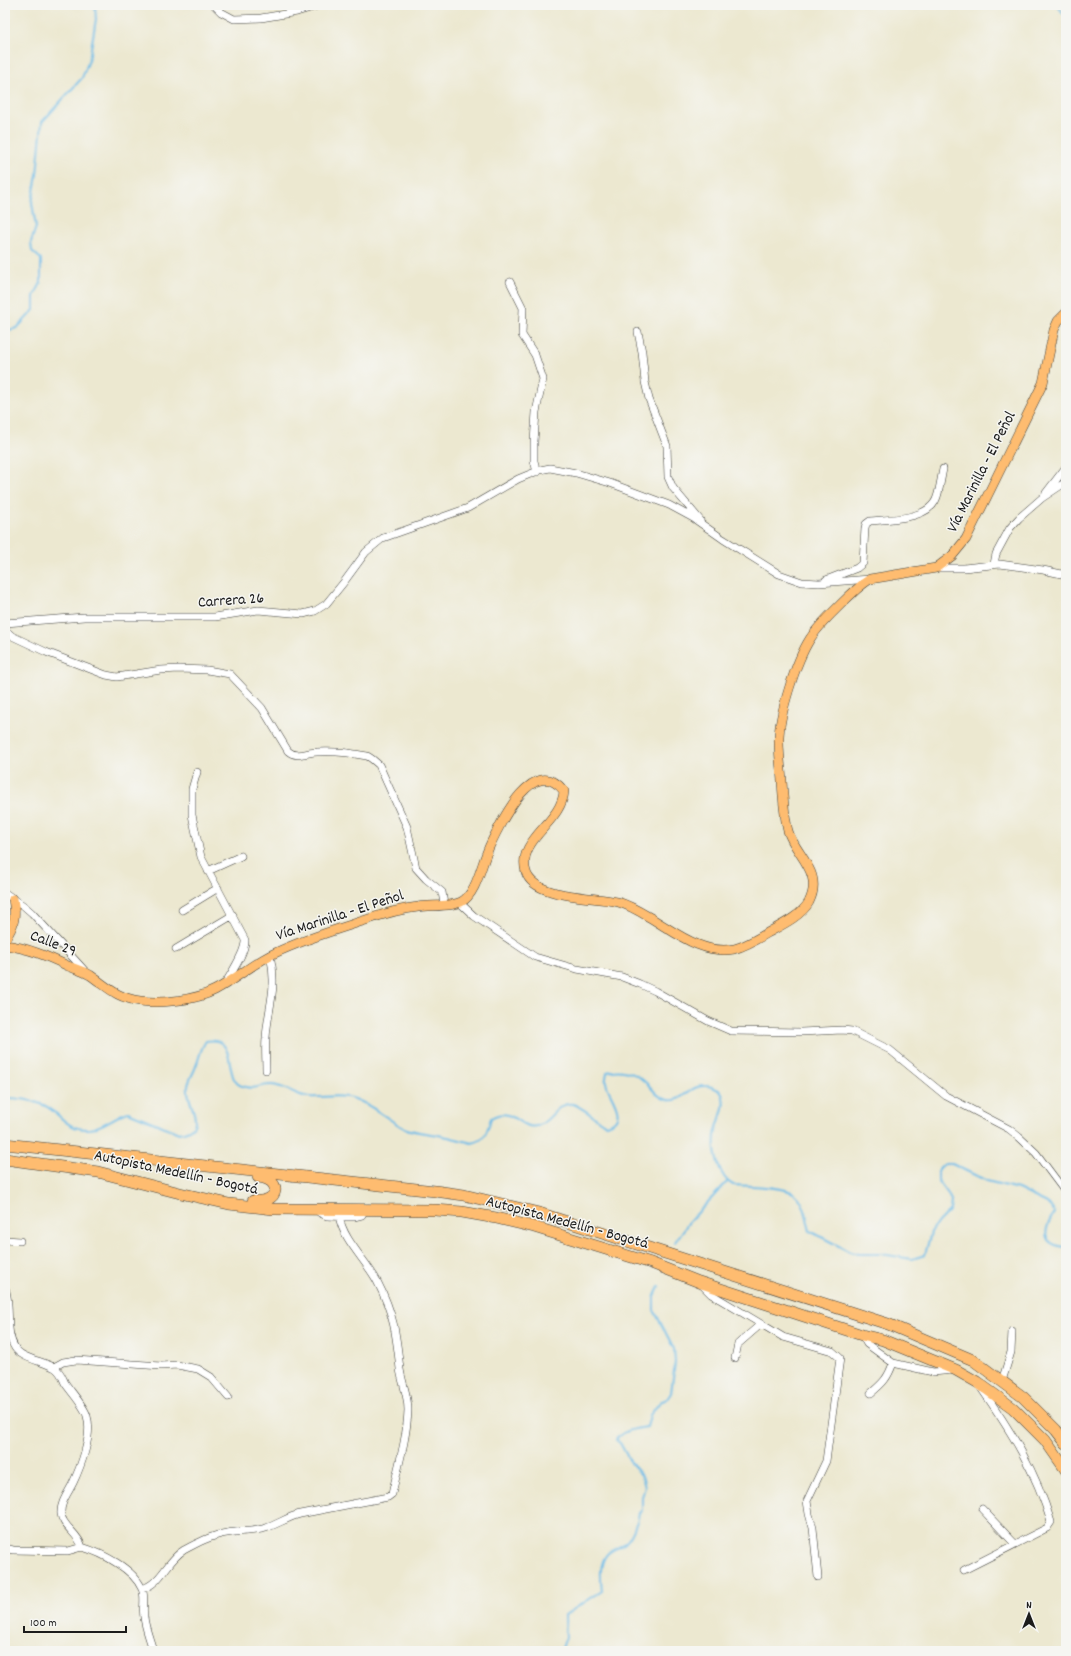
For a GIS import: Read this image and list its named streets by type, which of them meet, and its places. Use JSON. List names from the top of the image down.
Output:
{
  "streets": {
    "highway": ["Autopista Medellín - Bogotá"],
    "main road": ["Vía Marinilla - El Peñol", "Calle 29"],
    "street": ["Carrera 26"]
  },
  "crossings": [
    ["Vía Marinilla - El Peñol", "Carrera 26"],
    ["Vía Marinilla - El Peñol", "Calle 29"]
  ],
  "scale_bar": "100 m",
  "north": "top"
}
